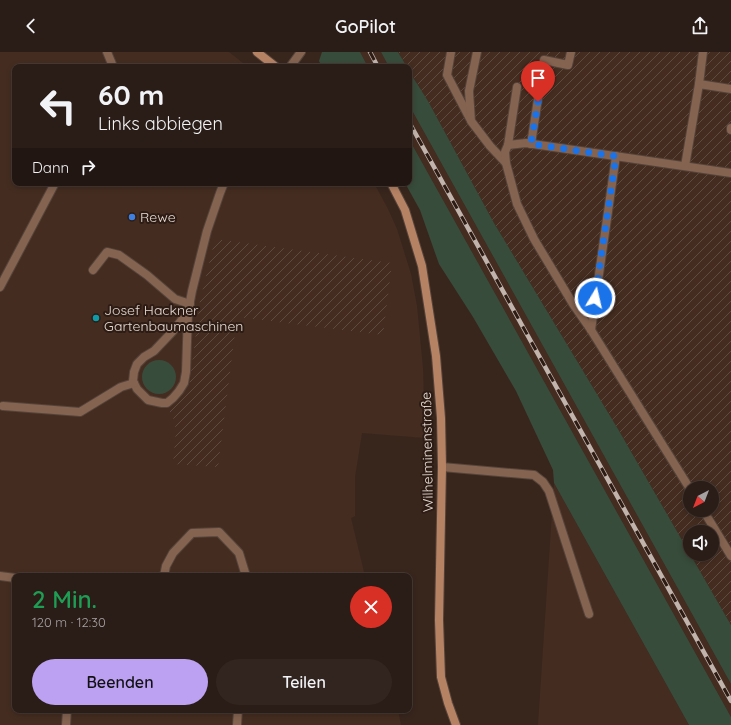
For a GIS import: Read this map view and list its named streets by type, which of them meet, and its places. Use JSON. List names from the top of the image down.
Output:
{
  "streets": {
    "street": ["Wilhelminenstraße"]
  },
  "places": ["Rewe", "Josef Hackner Gartenbaumaschinen"],
  "north": "bottom left",
  "page": {
    "header": "GoPilot",
    "turn": ["60 m", "Links abbiegen"],
    "then": "Dann",
    "heading": ["2 Min.", "120 m · 12:30"],
    "buttons": ["Beenden", "Teilen"]
  }
}
